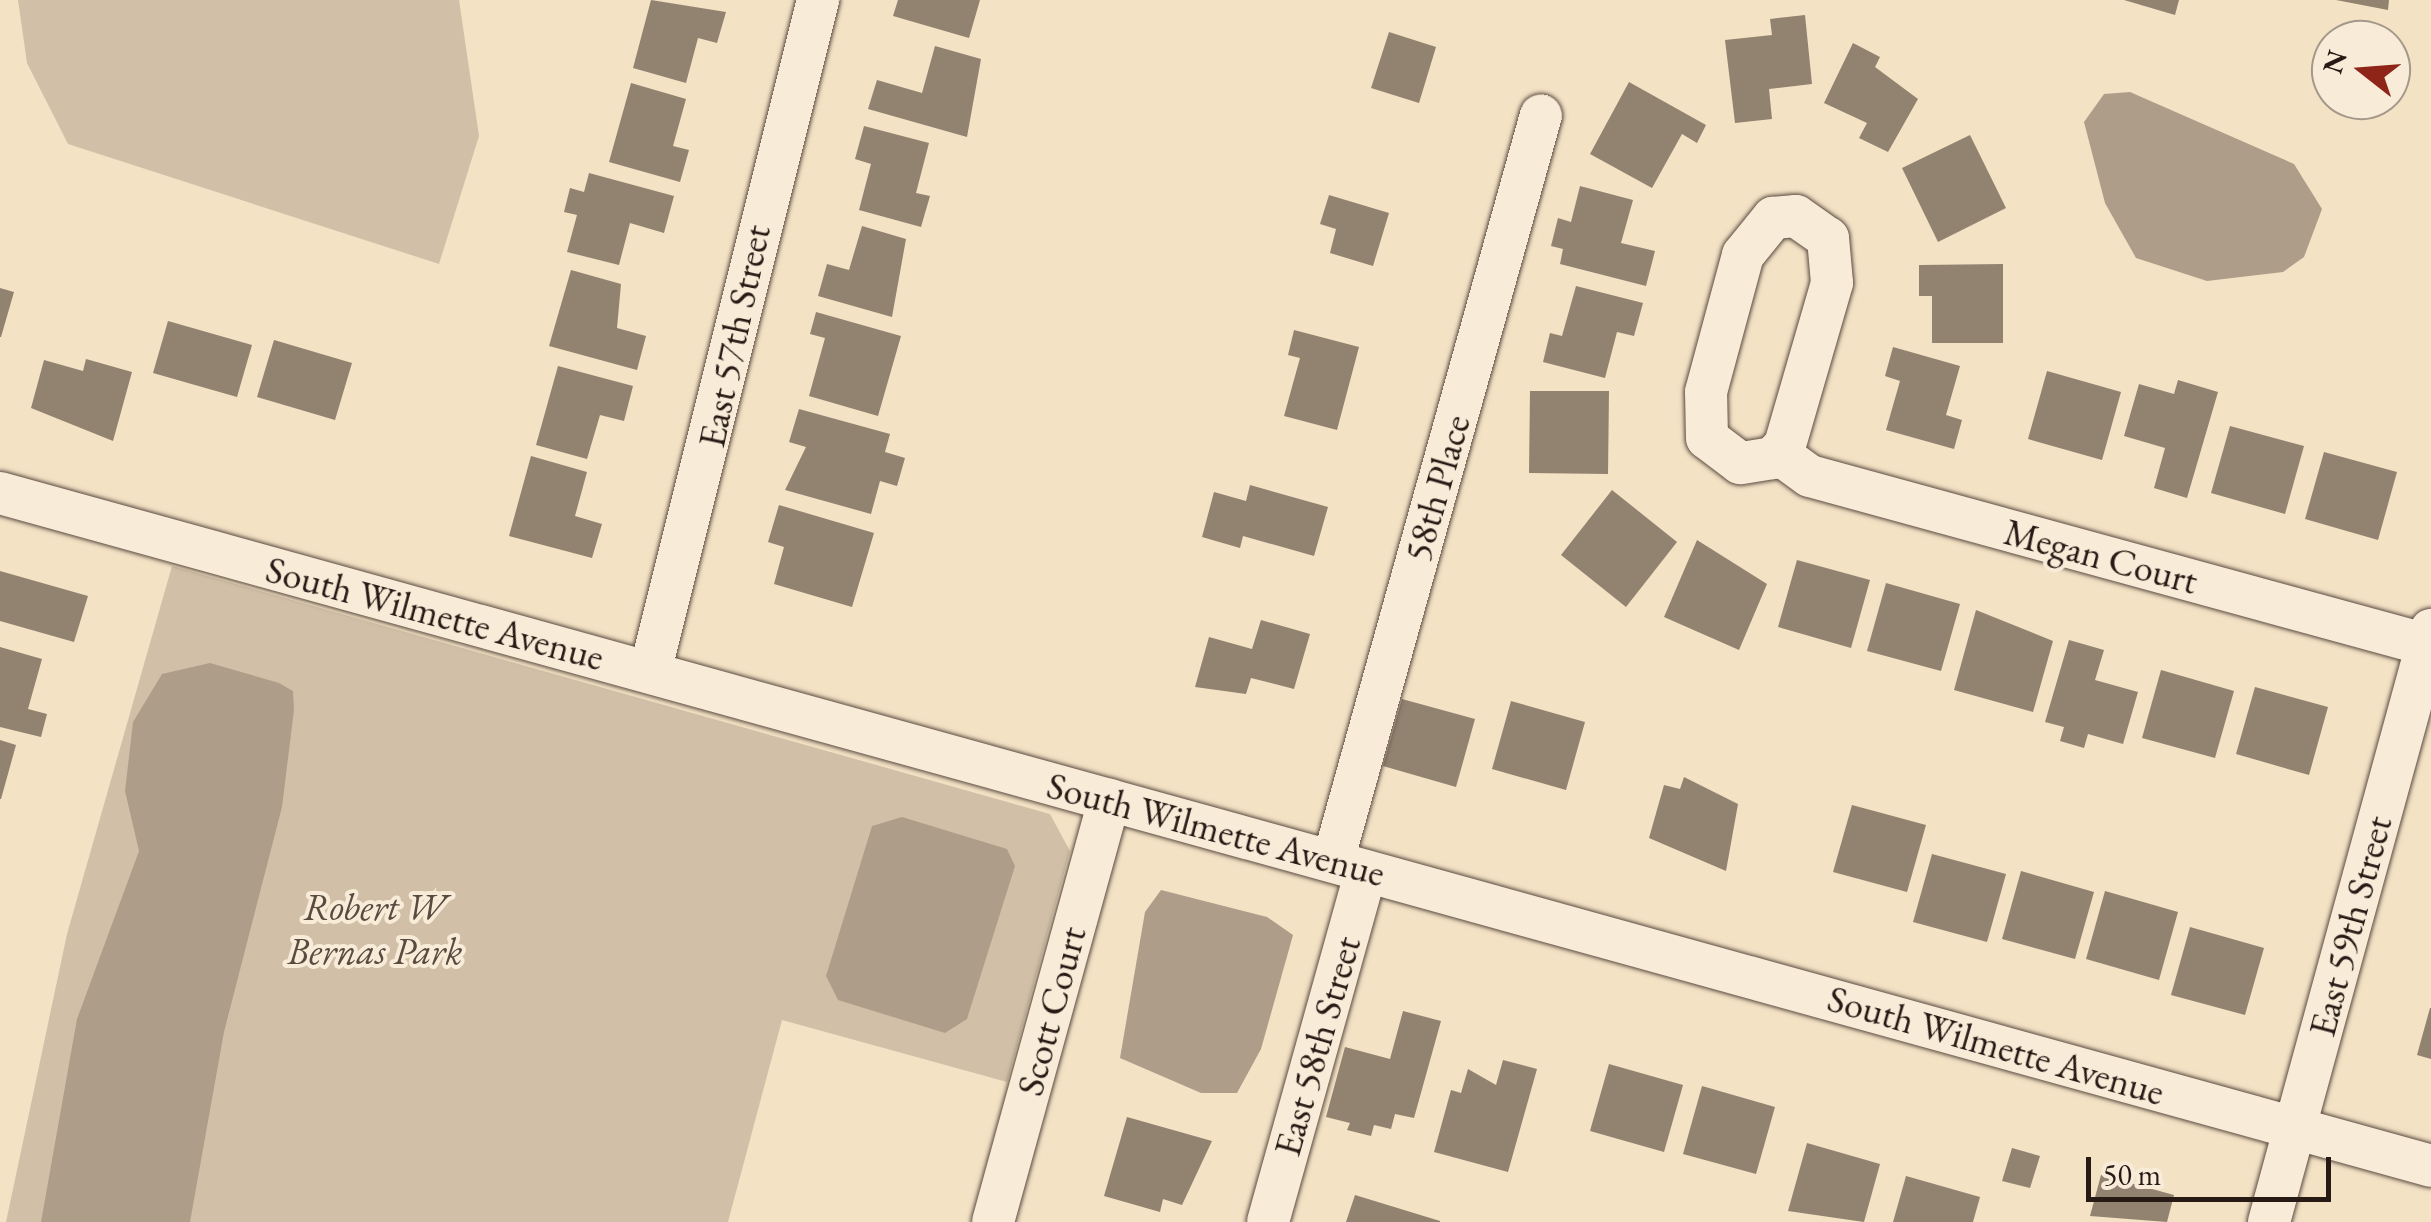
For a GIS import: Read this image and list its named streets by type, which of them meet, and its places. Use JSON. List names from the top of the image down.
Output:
{
  "streets": {
    "street": [
      "East 57th Street",
      "58th Place",
      "Megan Court",
      "South Wilmette Avenue",
      "East 59th Street",
      "Scott Court",
      "East 58th Street"
    ]
  },
  "crossings": [
    ["East 57th Street", "South Wilmette Avenue"],
    ["58th Place", "South Wilmette Avenue"],
    ["58th Place", "East 58th Street"],
    ["Megan Court", "East 59th Street"],
    ["South Wilmette Avenue", "East 59th Street"],
    ["South Wilmette Avenue", "Scott Court"],
    ["South Wilmette Avenue", "East 58th Street"]
  ],
  "parks": ["Robert W Bernas Park"],
  "scale_bar": "50 m",
  "north": "left"
}
